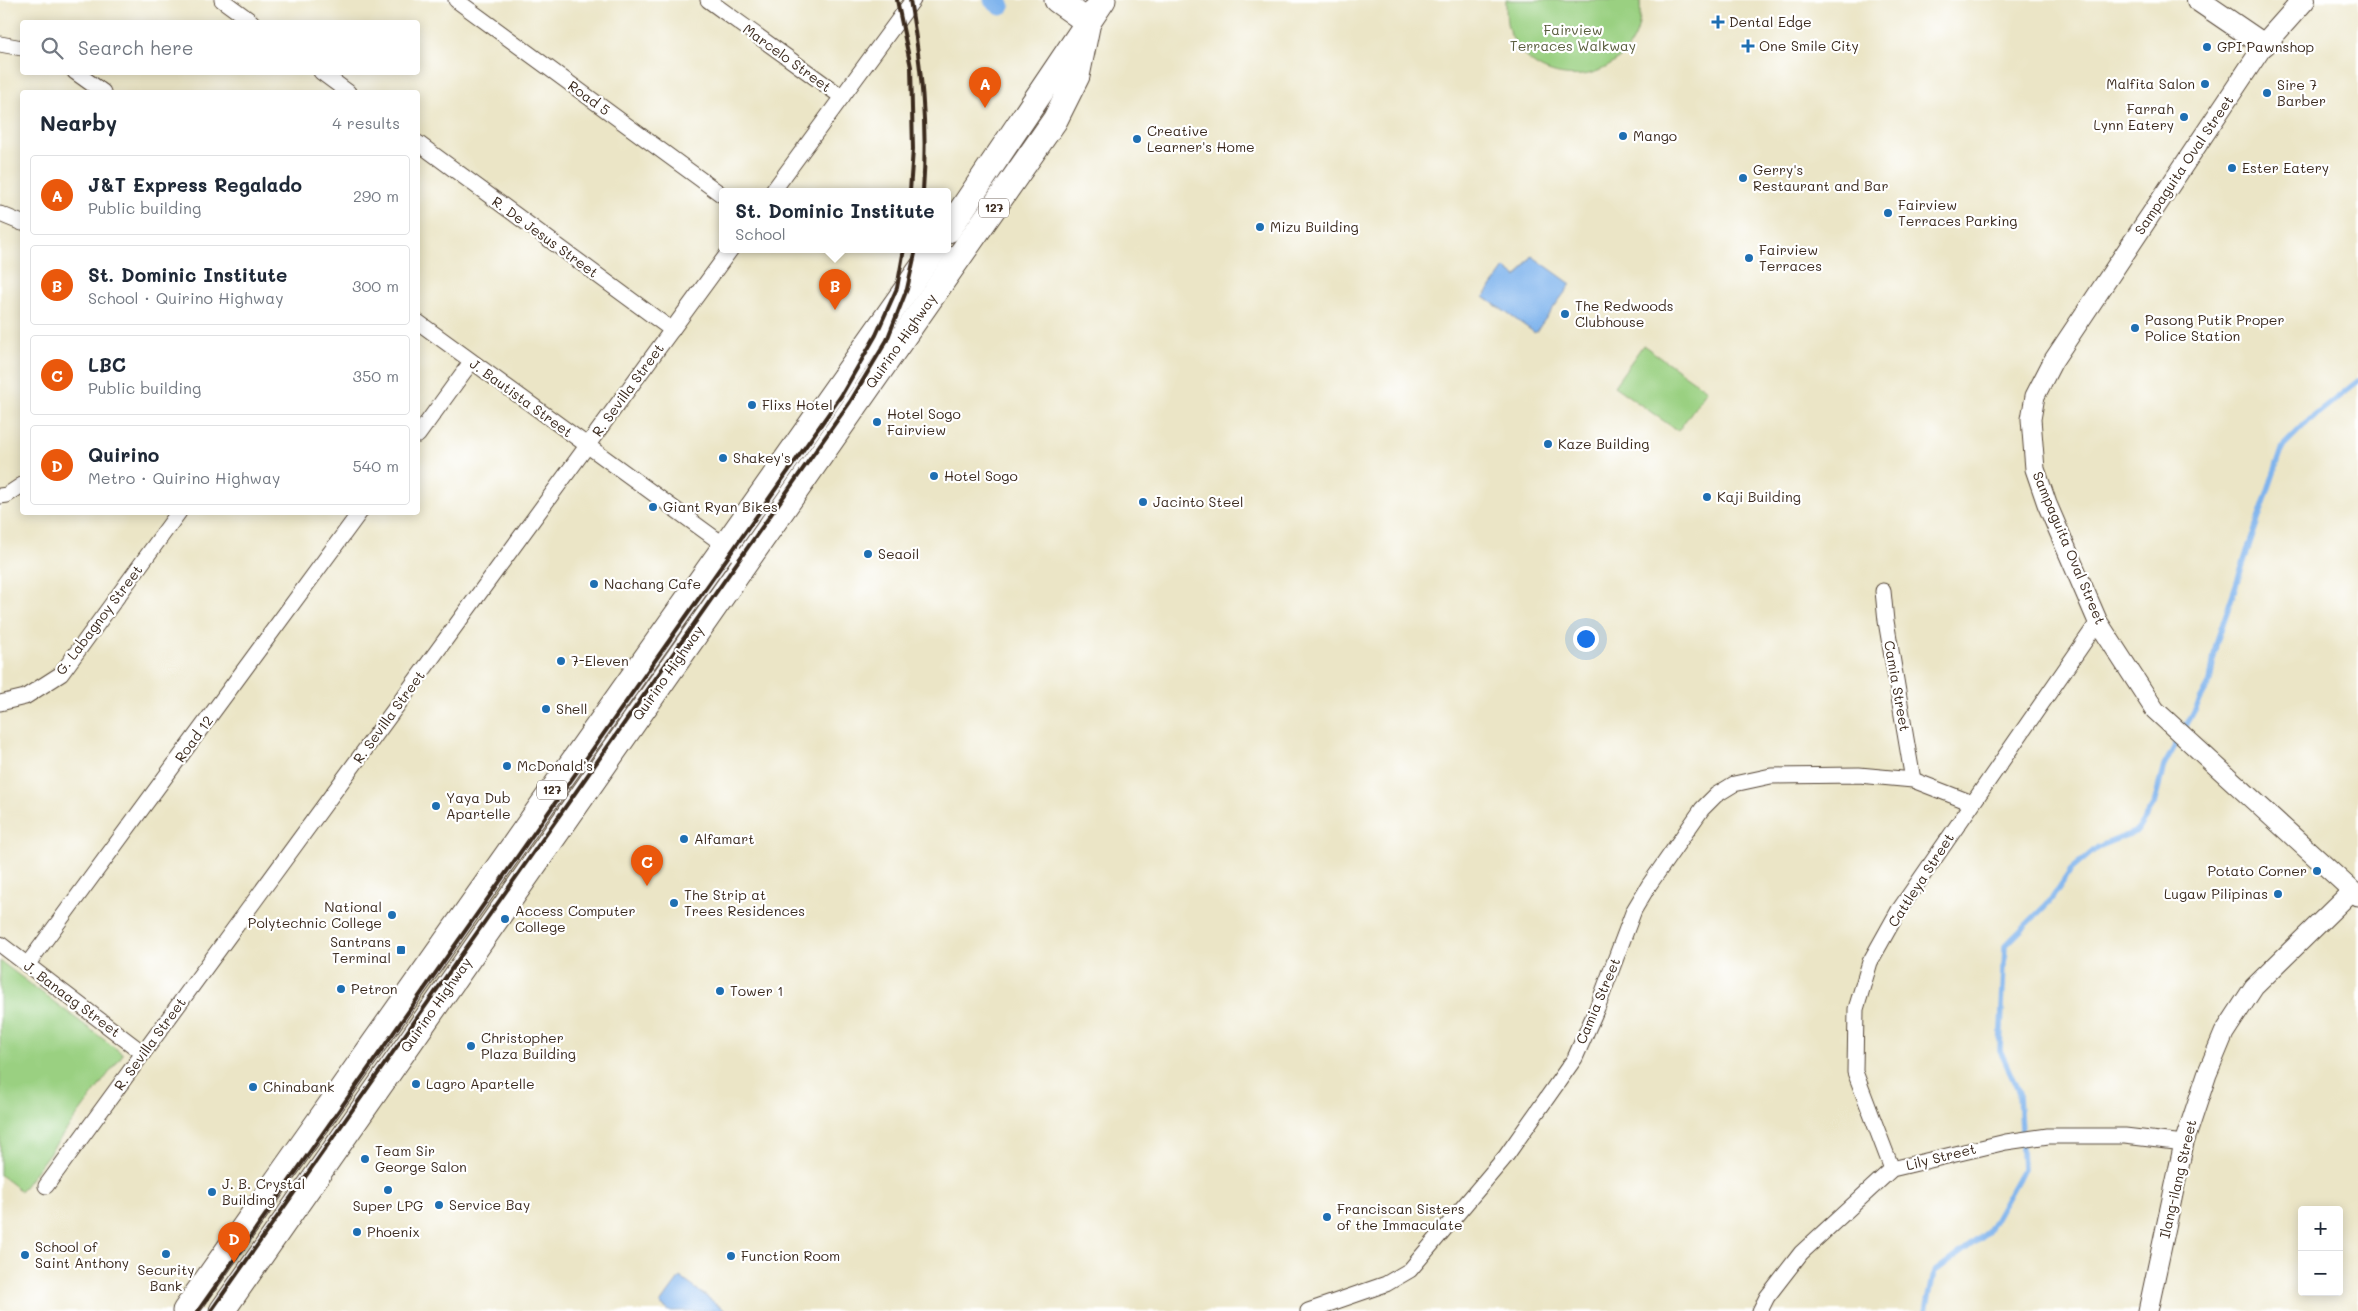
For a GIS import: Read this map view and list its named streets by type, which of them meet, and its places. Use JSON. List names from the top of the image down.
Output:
{
  "streets": {
    "main road": ["Sampaguita Oval Street", "127", "Quirino Highway"],
    "street": [
      "Marcelo Street",
      "Road 5",
      "R. De Jesus Street",
      "R. Sevilla Street",
      "J. Bautista Street",
      "G. Labagnoy Street",
      "Camia Street",
      "Road 12",
      "Cattleya Street",
      "J. Banaag Street",
      "Lily Street",
      "Ilang-ilang Street"
    ]
  },
  "crossings": [
    ["Sampaguita Oval Street", "Cattleya Street"],
    ["Sampaguita Oval Street", "Ilang-ilang Street"],
    ["R. De Jesus Street", "R. Sevilla Street"],
    ["Quirino Highway", "J. Bautista Street"],
    ["R. Sevilla Street", "J. Bautista Street"],
    ["R. Sevilla Street", "J. Banaag Street"],
    ["Camia Street", "Cattleya Street"],
    ["Road 12", "J. Banaag Street"],
    ["Cattleya Street", "Lily Street"],
    ["Lily Street", "Ilang-ilang Street"]
  ],
  "parks": ["Fairview Terraces Walkway"],
  "places": {
    "health": ["Dental Edge", "One Smile City"],
    "other": [
      "GPI Pawnshop",
      "Malfita Salon",
      "Sire 7 Barber",
      "Farrah Lynn Eatery",
      "Mango",
      "Creative Learner's Home",
      "Ester Eatery",
      "Gerry's Restaurant and Bar",
      "Fairview Terraces Parking",
      "Mizu Building",
      "Fairview Terraces",
      "The Redwoods Clubhouse",
      "Pasong Putik Proper Police Station",
      "Flixs Hotel",
      "Hotel Sogo Fairview",
      "Kaze Building",
      "Shakey's",
      "Hotel Sogo",
      "Kaji Building",
      "Jacinto Steel",
      "Giant Ryan Bikes",
      "Seaoil",
      "Nachang Cafe",
      "7-Eleven",
      "Shell",
      "McDonald's",
      "Yaya Dub Apartelle",
      "Alfamart",
      "Potato Corner",
      "Lugaw Pilipinas",
      "The Strip at Trees Residences",
      "National Polytechnic College",
      "Access Computer College",
      "Petron",
      "Tower 1",
      "Christopher Plaza Building",
      "Lagro Apartelle",
      "Chinabank",
      "Team Sir George Salon",
      "Super LPG",
      "J. B. Crystal Building",
      "Service Bay",
      "Franciscan Sisters of the Immaculate",
      "Phoenix",
      "Security Bank",
      "School of Saint Anthony",
      "Function Room"
    ],
    "transit": ["Santrans Terminal"]
  },
  "page": {
    "search": "Search here",
    "pins": [
      "A",
      "B",
      "C",
      "D"
    ],
    "heading": ["Nearby", "4 results"],
    "list": [
      {
        "mark": "A",
        "name": "J&T Express Regalado",
        "note": "Public building",
        "value": "290 m"
      },
      {
        "mark": "B",
        "name": "St. Dominic Institute",
        "note": "School · Quirino Highway",
        "value": "300 m"
      },
      {
        "mark": "C",
        "name": "LBC",
        "note": "Public building",
        "value": "350 m"
      },
      {
        "mark": "D",
        "name": "Quirino",
        "note": "Metro · Quirino Highway",
        "value": "540 m"
      }
    ],
    "popup": ["St. Dominic Institute", "School"],
    "map_buttons": ["+", "−"]
  }
}
